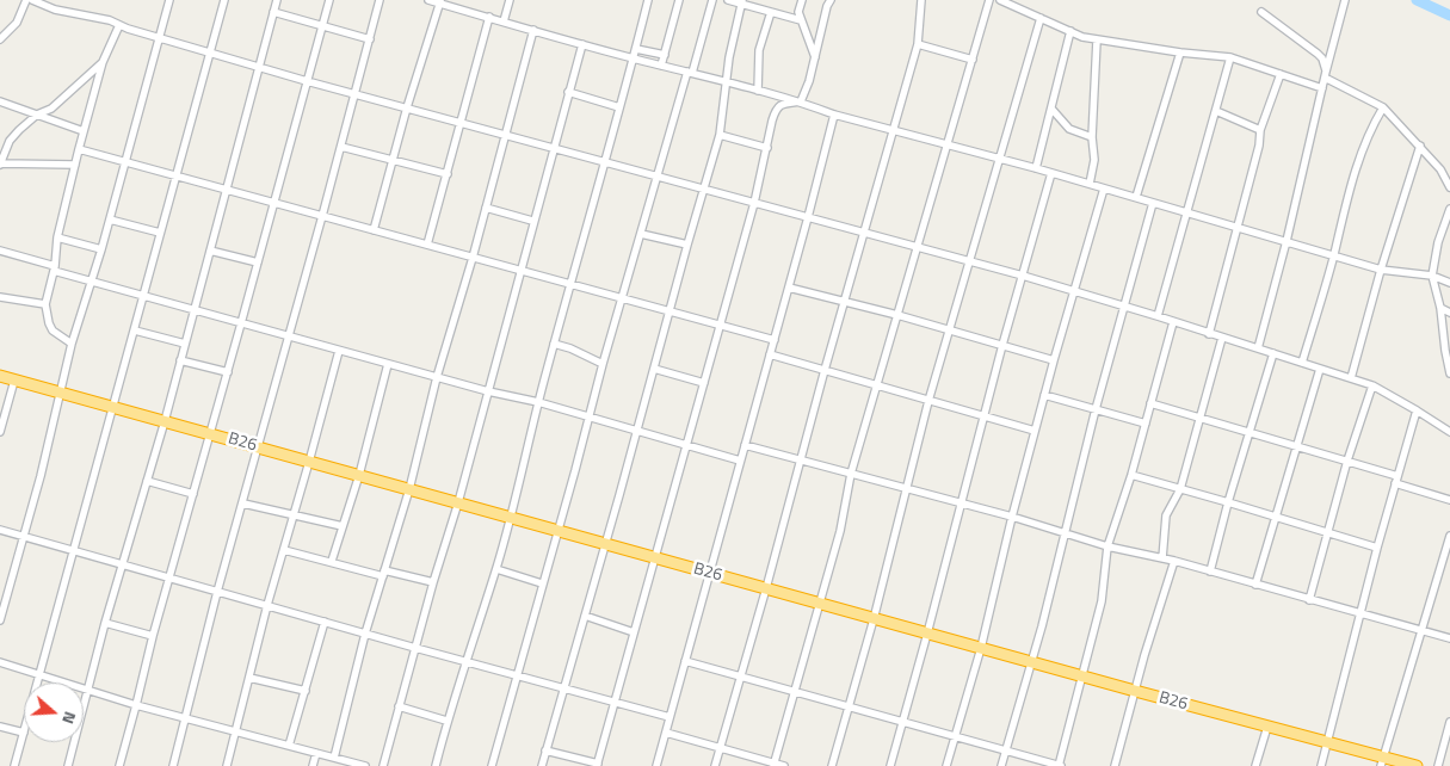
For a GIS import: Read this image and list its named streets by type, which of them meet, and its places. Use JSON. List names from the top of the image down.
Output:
{
  "streets": {
    "highway": ["B26"]
  },
  "north": "right"
}
